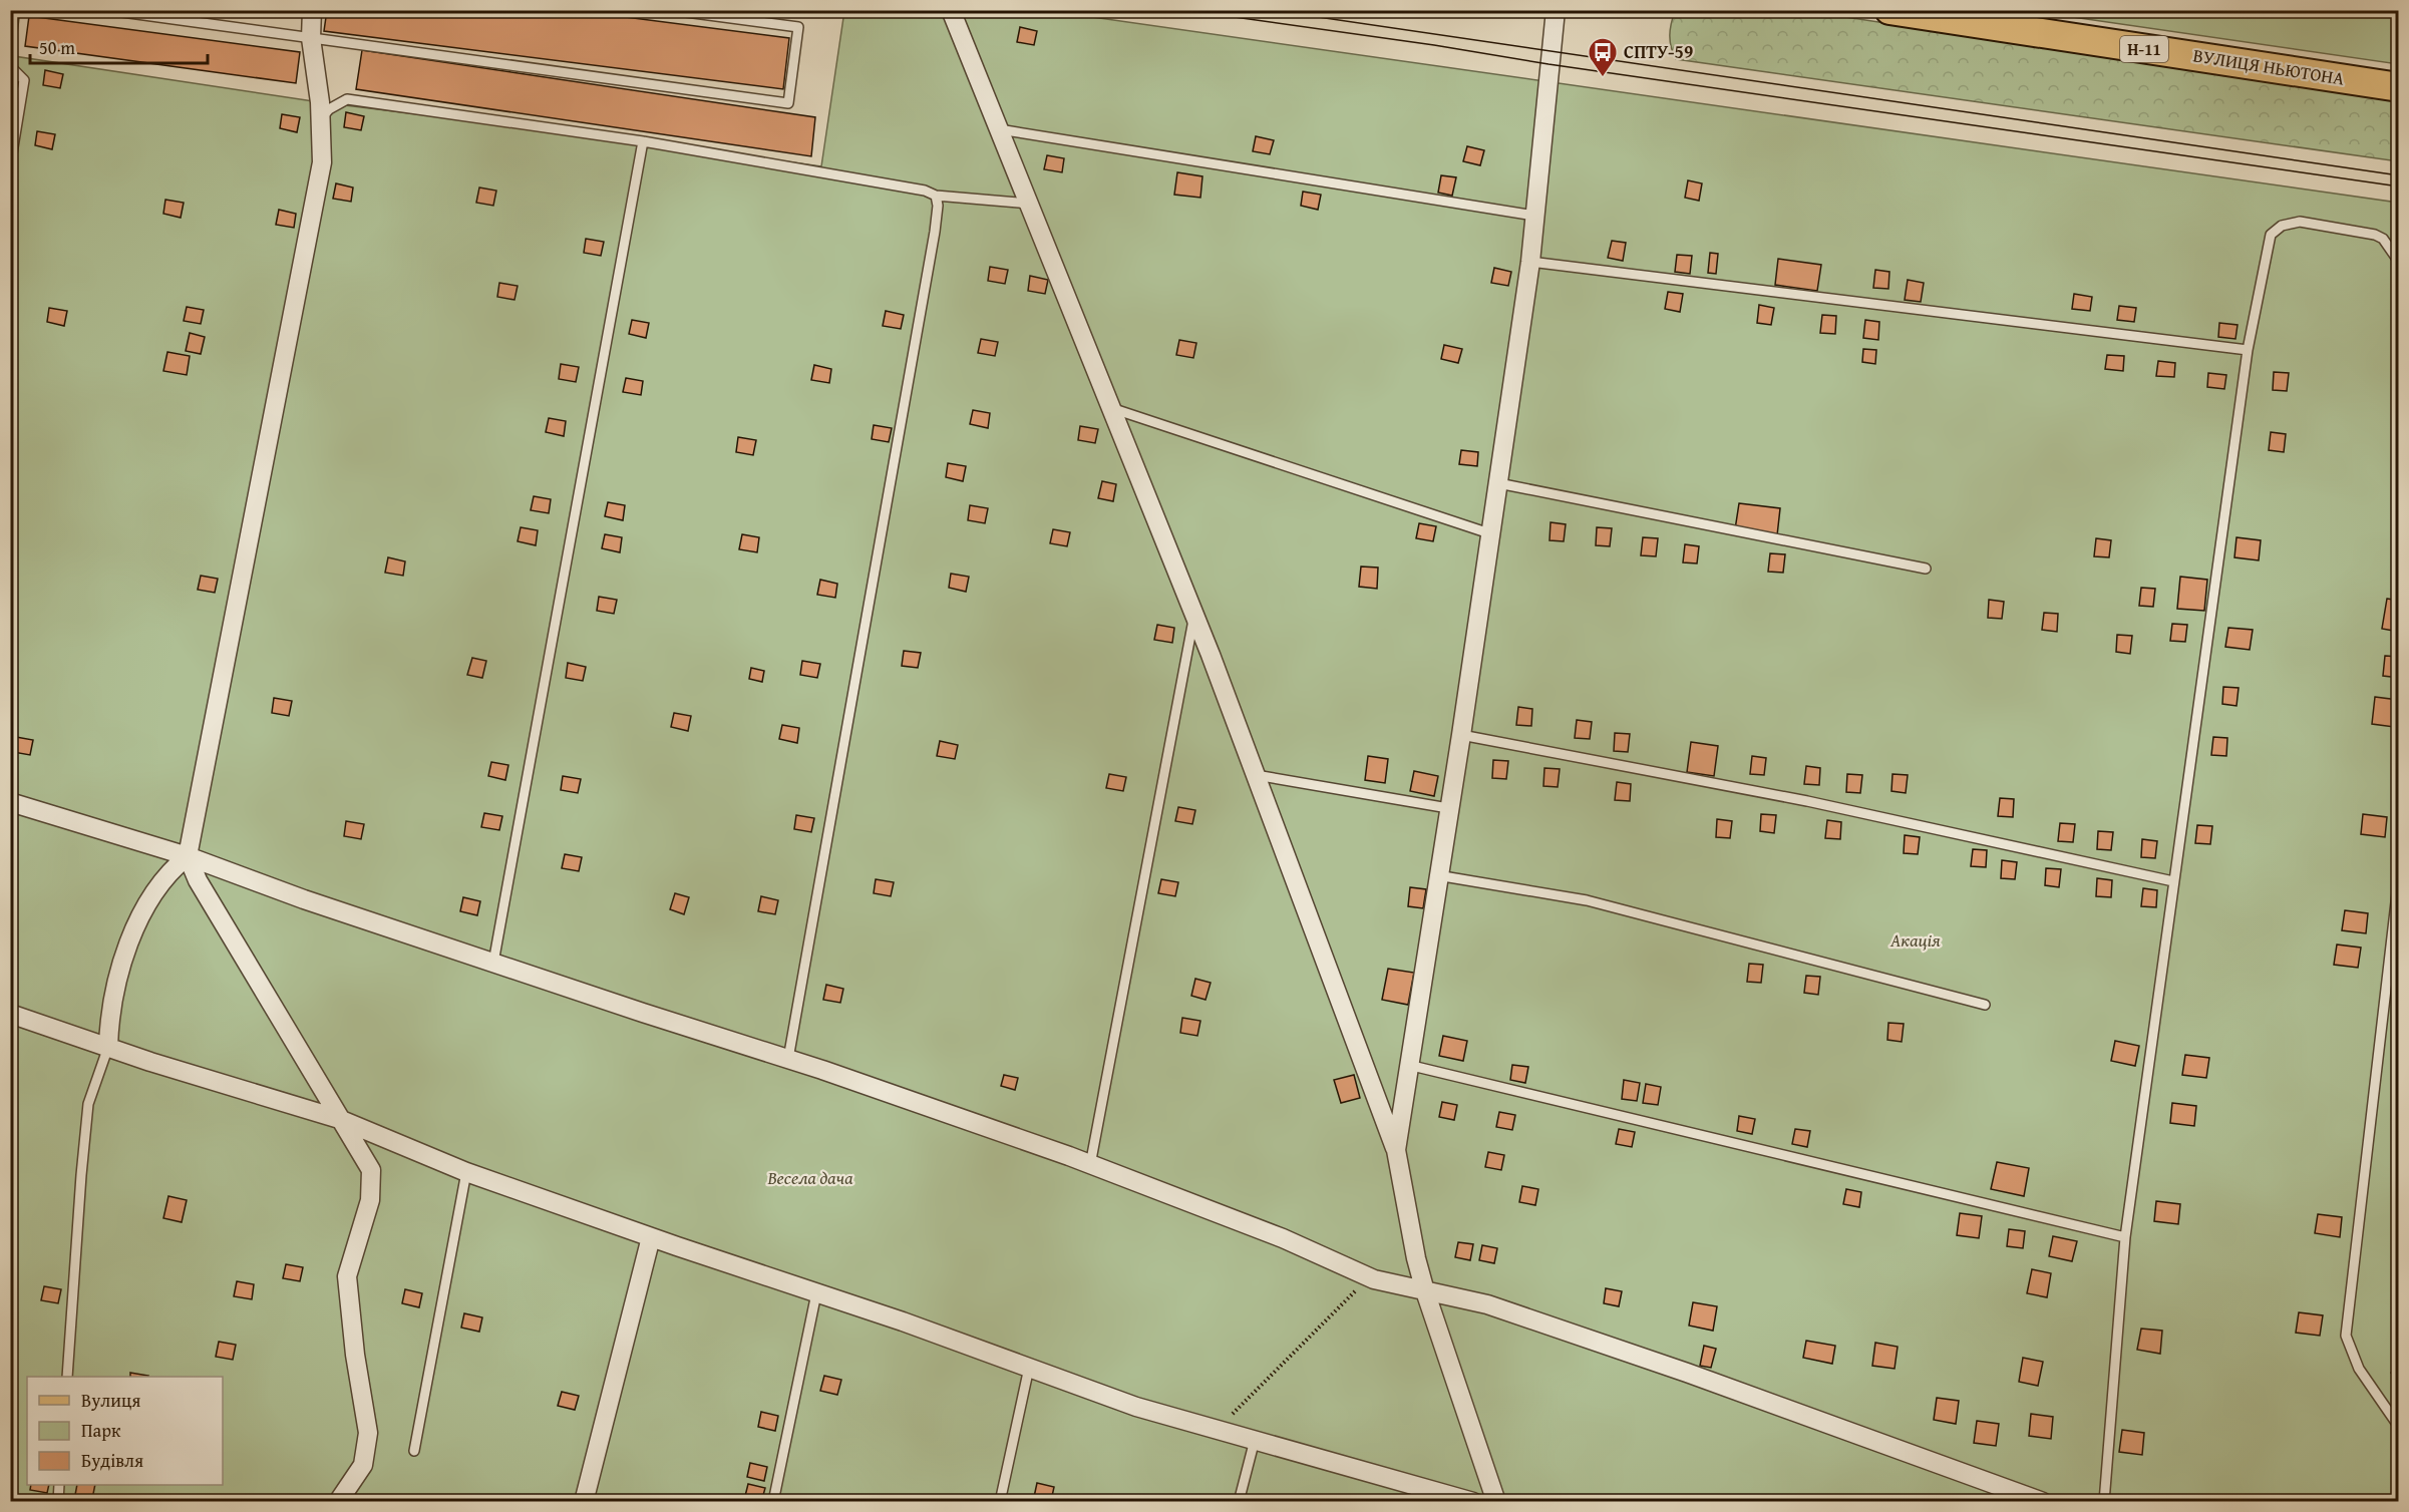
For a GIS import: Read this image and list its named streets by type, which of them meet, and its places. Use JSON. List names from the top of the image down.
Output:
{
  "streets": {
    "main road": ["Н-11", "ВУЛИЦЯ НЬЮТОНА"]
  },
  "parks": ["Акація", "Весела дача"],
  "places": {
    "bus stop": ["СПТУ-59"]
  },
  "legend": ["Вулиця", "Парк", "Будівля"],
  "scale_bar": "50 m"
}
